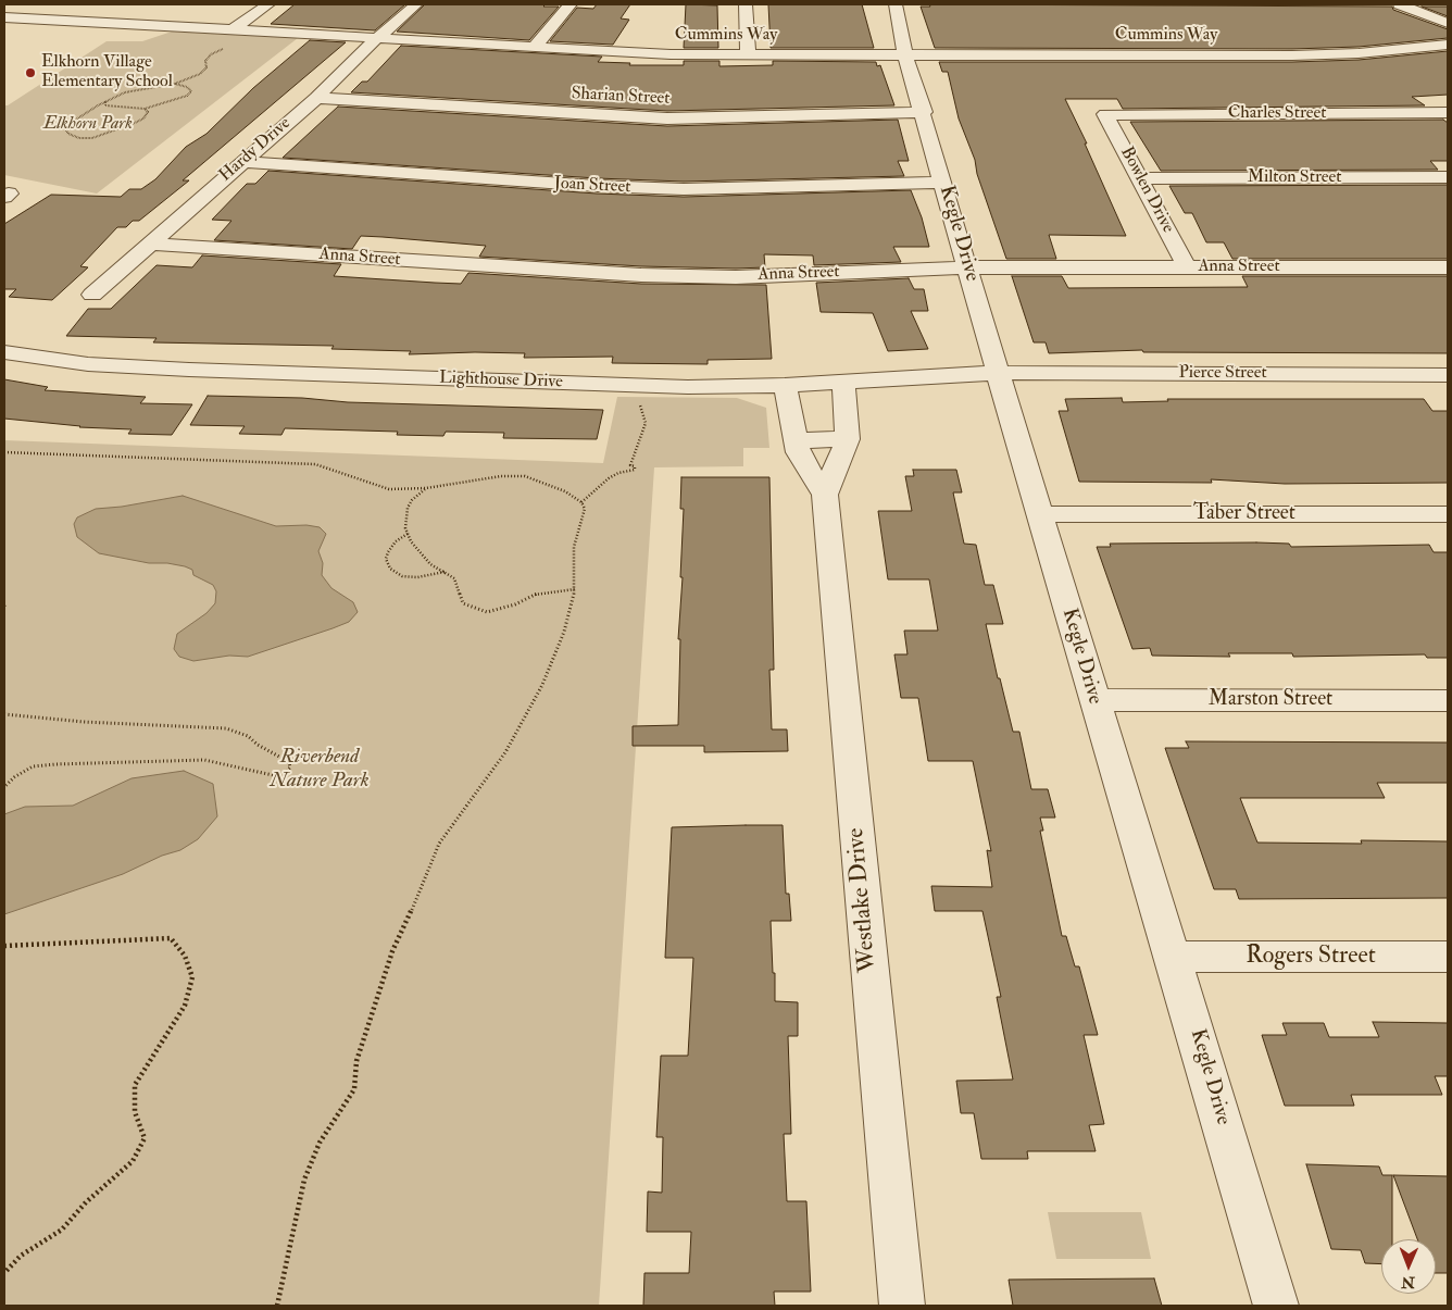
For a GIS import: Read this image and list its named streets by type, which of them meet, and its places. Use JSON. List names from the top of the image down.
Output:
{
  "streets": {
    "street": [
      "Cummins Way",
      "Sharian Street",
      "Charles Street",
      "Hardy Drive",
      "Milton Street",
      "Joan Street",
      "Bowlen Drive",
      "Kegle Drive",
      "Anna Street",
      "Pierce Street",
      "Lighthouse Drive",
      "Taber Street",
      "Marston Street",
      "Westlake Drive",
      "Rogers Street"
    ]
  },
  "crossings": [
    ["Cummins Way", "Hardy Drive"],
    ["Cummins Way", "Kegle Drive"],
    ["Sharian Street", "Hardy Drive"],
    ["Sharian Street", "Kegle Drive"],
    ["Charles Street", "Bowlen Drive"],
    ["Hardy Drive", "Joan Street"],
    ["Hardy Drive", "Anna Street"],
    ["Milton Street", "Bowlen Drive"],
    ["Joan Street", "Kegle Drive"],
    ["Bowlen Drive", "Anna Street"],
    ["Kegle Drive", "Anna Street"],
    ["Kegle Drive", "Pierce Street"],
    ["Kegle Drive", "Lighthouse Drive"],
    ["Kegle Drive", "Taber Street"],
    ["Kegle Drive", "Marston Street"],
    ["Kegle Drive", "Rogers Street"],
    ["Pierce Street", "Lighthouse Drive"],
    ["Lighthouse Drive", "Westlake Drive"]
  ],
  "parks": ["Elkhorn Park", "Riverbend Nature Park"],
  "places": ["Elkhorn Village Elementary School"],
  "north": "bottom"
}
